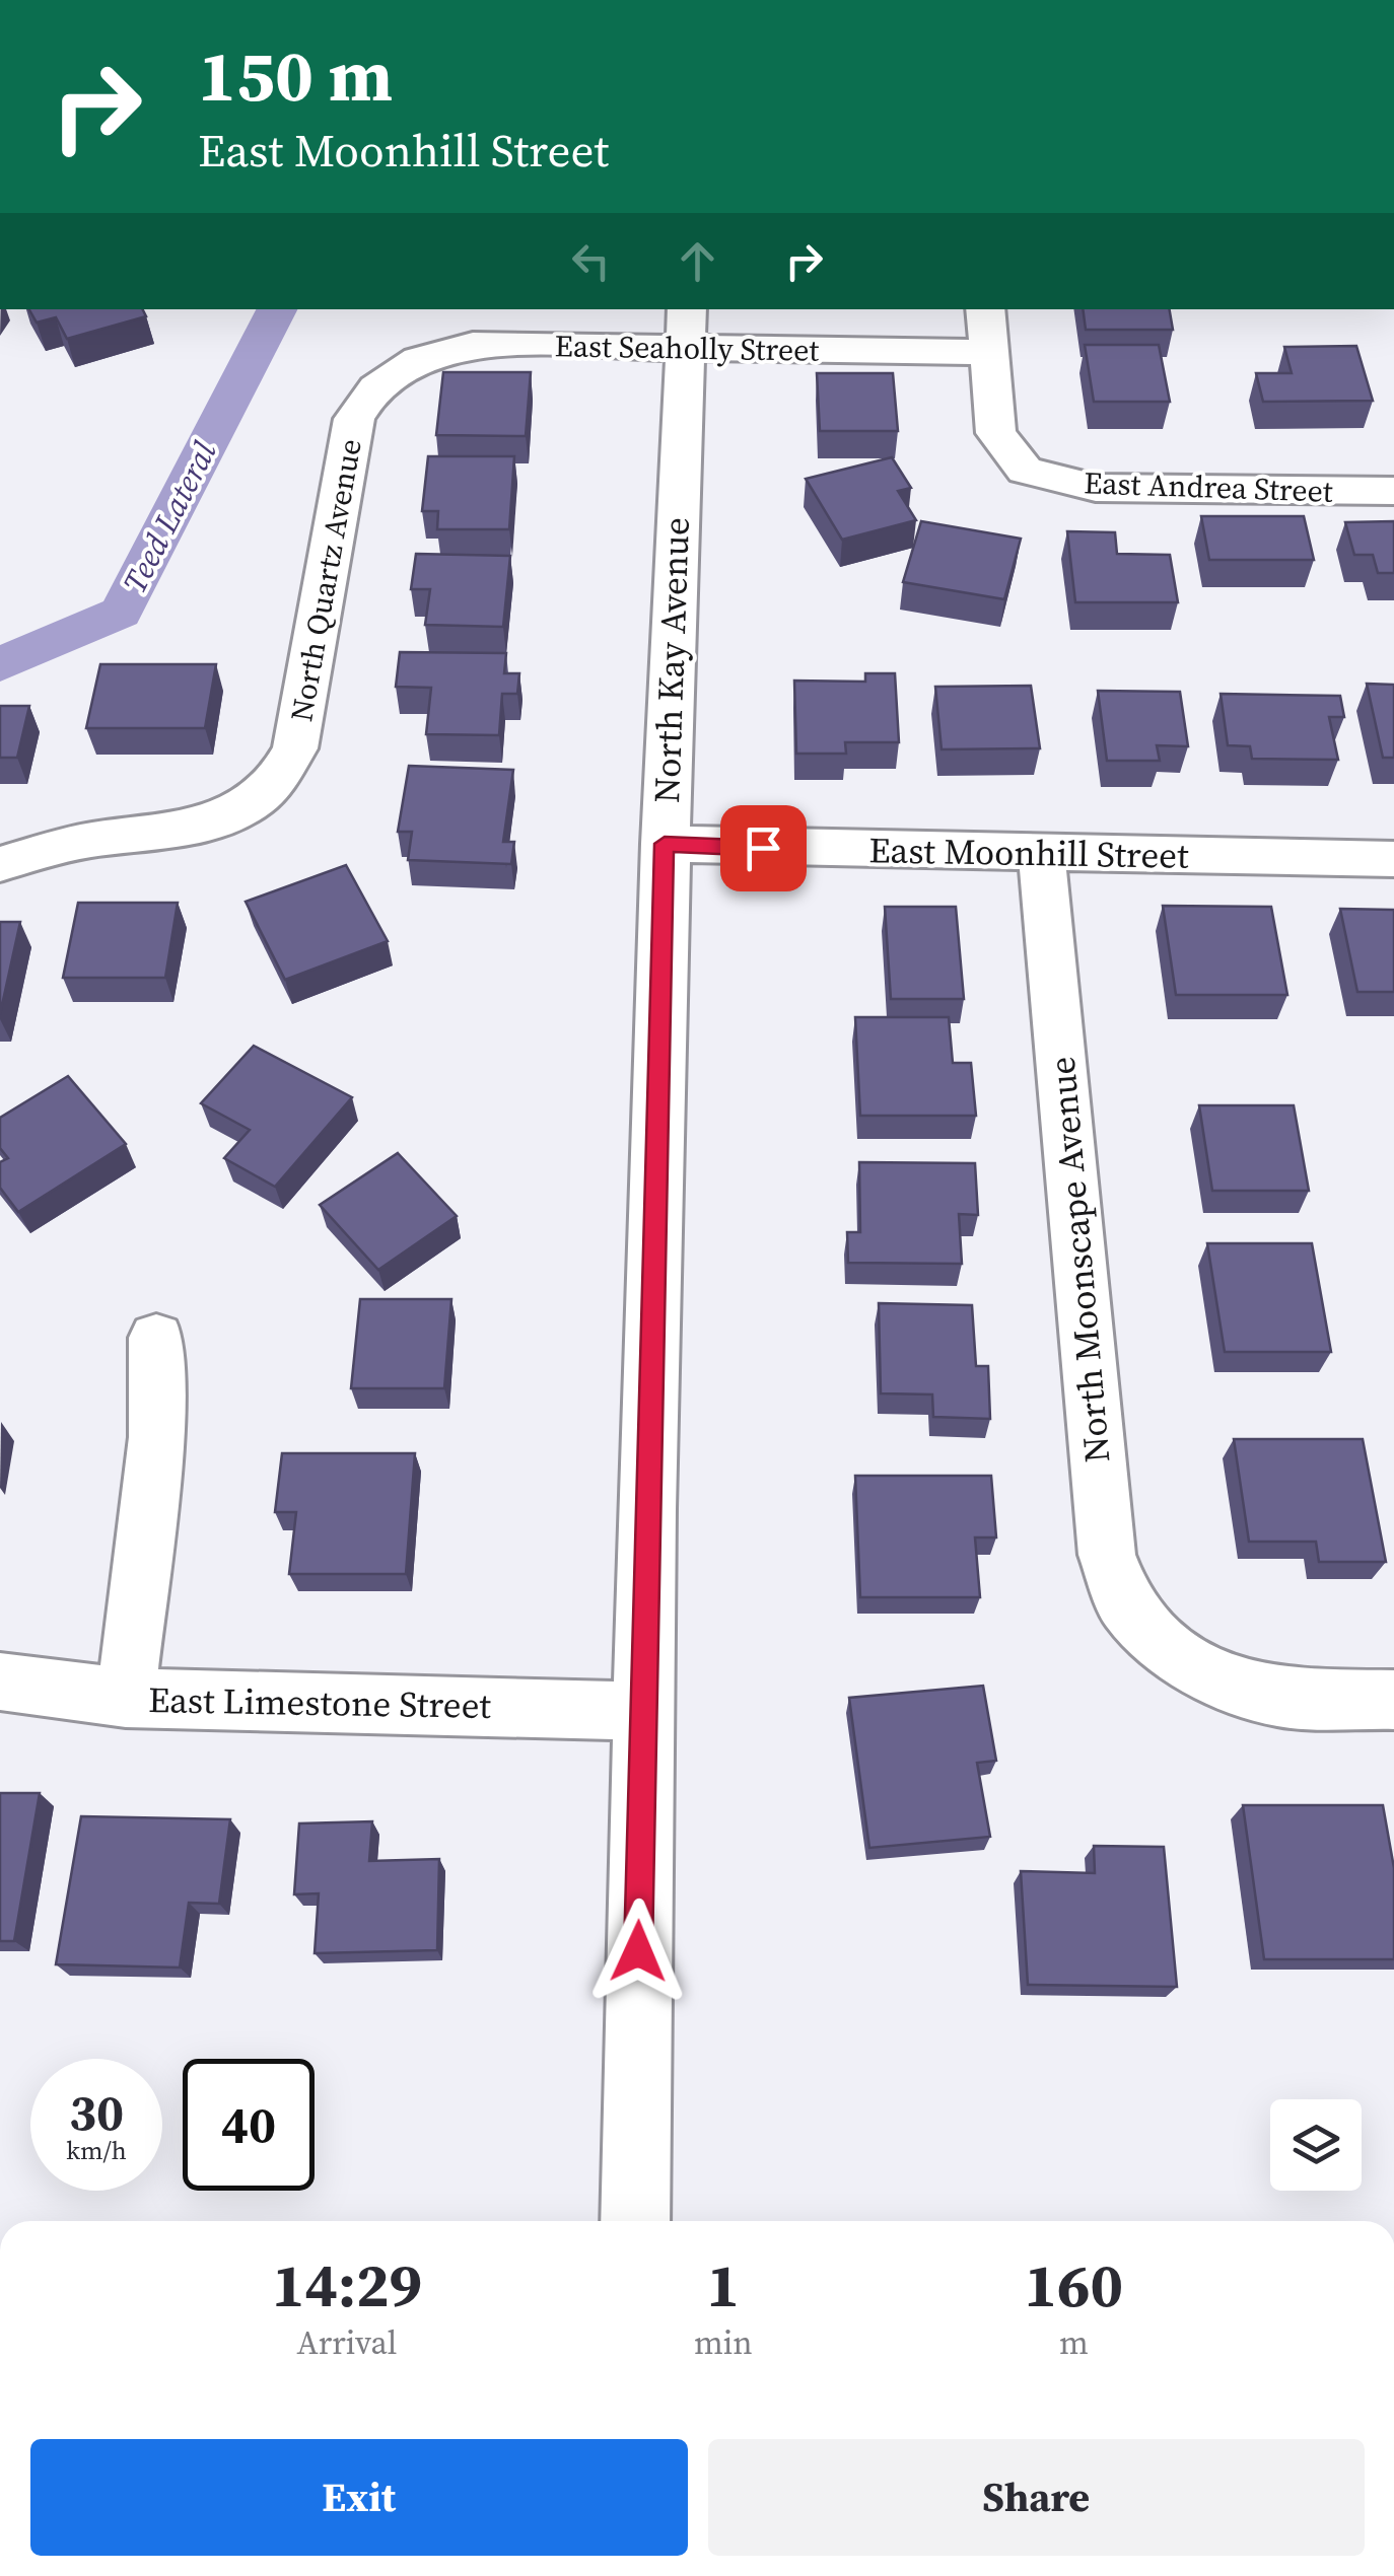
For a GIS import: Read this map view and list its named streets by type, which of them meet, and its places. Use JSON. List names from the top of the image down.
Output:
{
  "streets": {
    "street": [
      "East Seaholly Street",
      "East Andrea Street",
      "North Quartz Avenue",
      "North Kay Avenue",
      "East Moonhill Street",
      "North Moonscape Avenue",
      "East Limestone Street"
    ]
  },
  "crossings": [
    ["East Seaholly Street", "East Andrea Street"],
    ["East Seaholly Street", "North Quartz Avenue"],
    ["East Seaholly Street", "North Kay Avenue"],
    ["North Kay Avenue", "East Moonhill Street"],
    ["North Kay Avenue", "East Limestone Street"],
    ["East Moonhill Street", "North Moonscape Avenue"]
  ],
  "water": ["Teed Lateral"],
  "page": {
    "turn": ["150 m", "East Moonhill Street"],
    "speed": "30 km/h",
    "limit": "40",
    "eta": [
      "14:29",
      "Arrival",
      "1",
      "min",
      "160",
      "m"
    ],
    "buttons": ["Exit", "Share"]
  }
}
